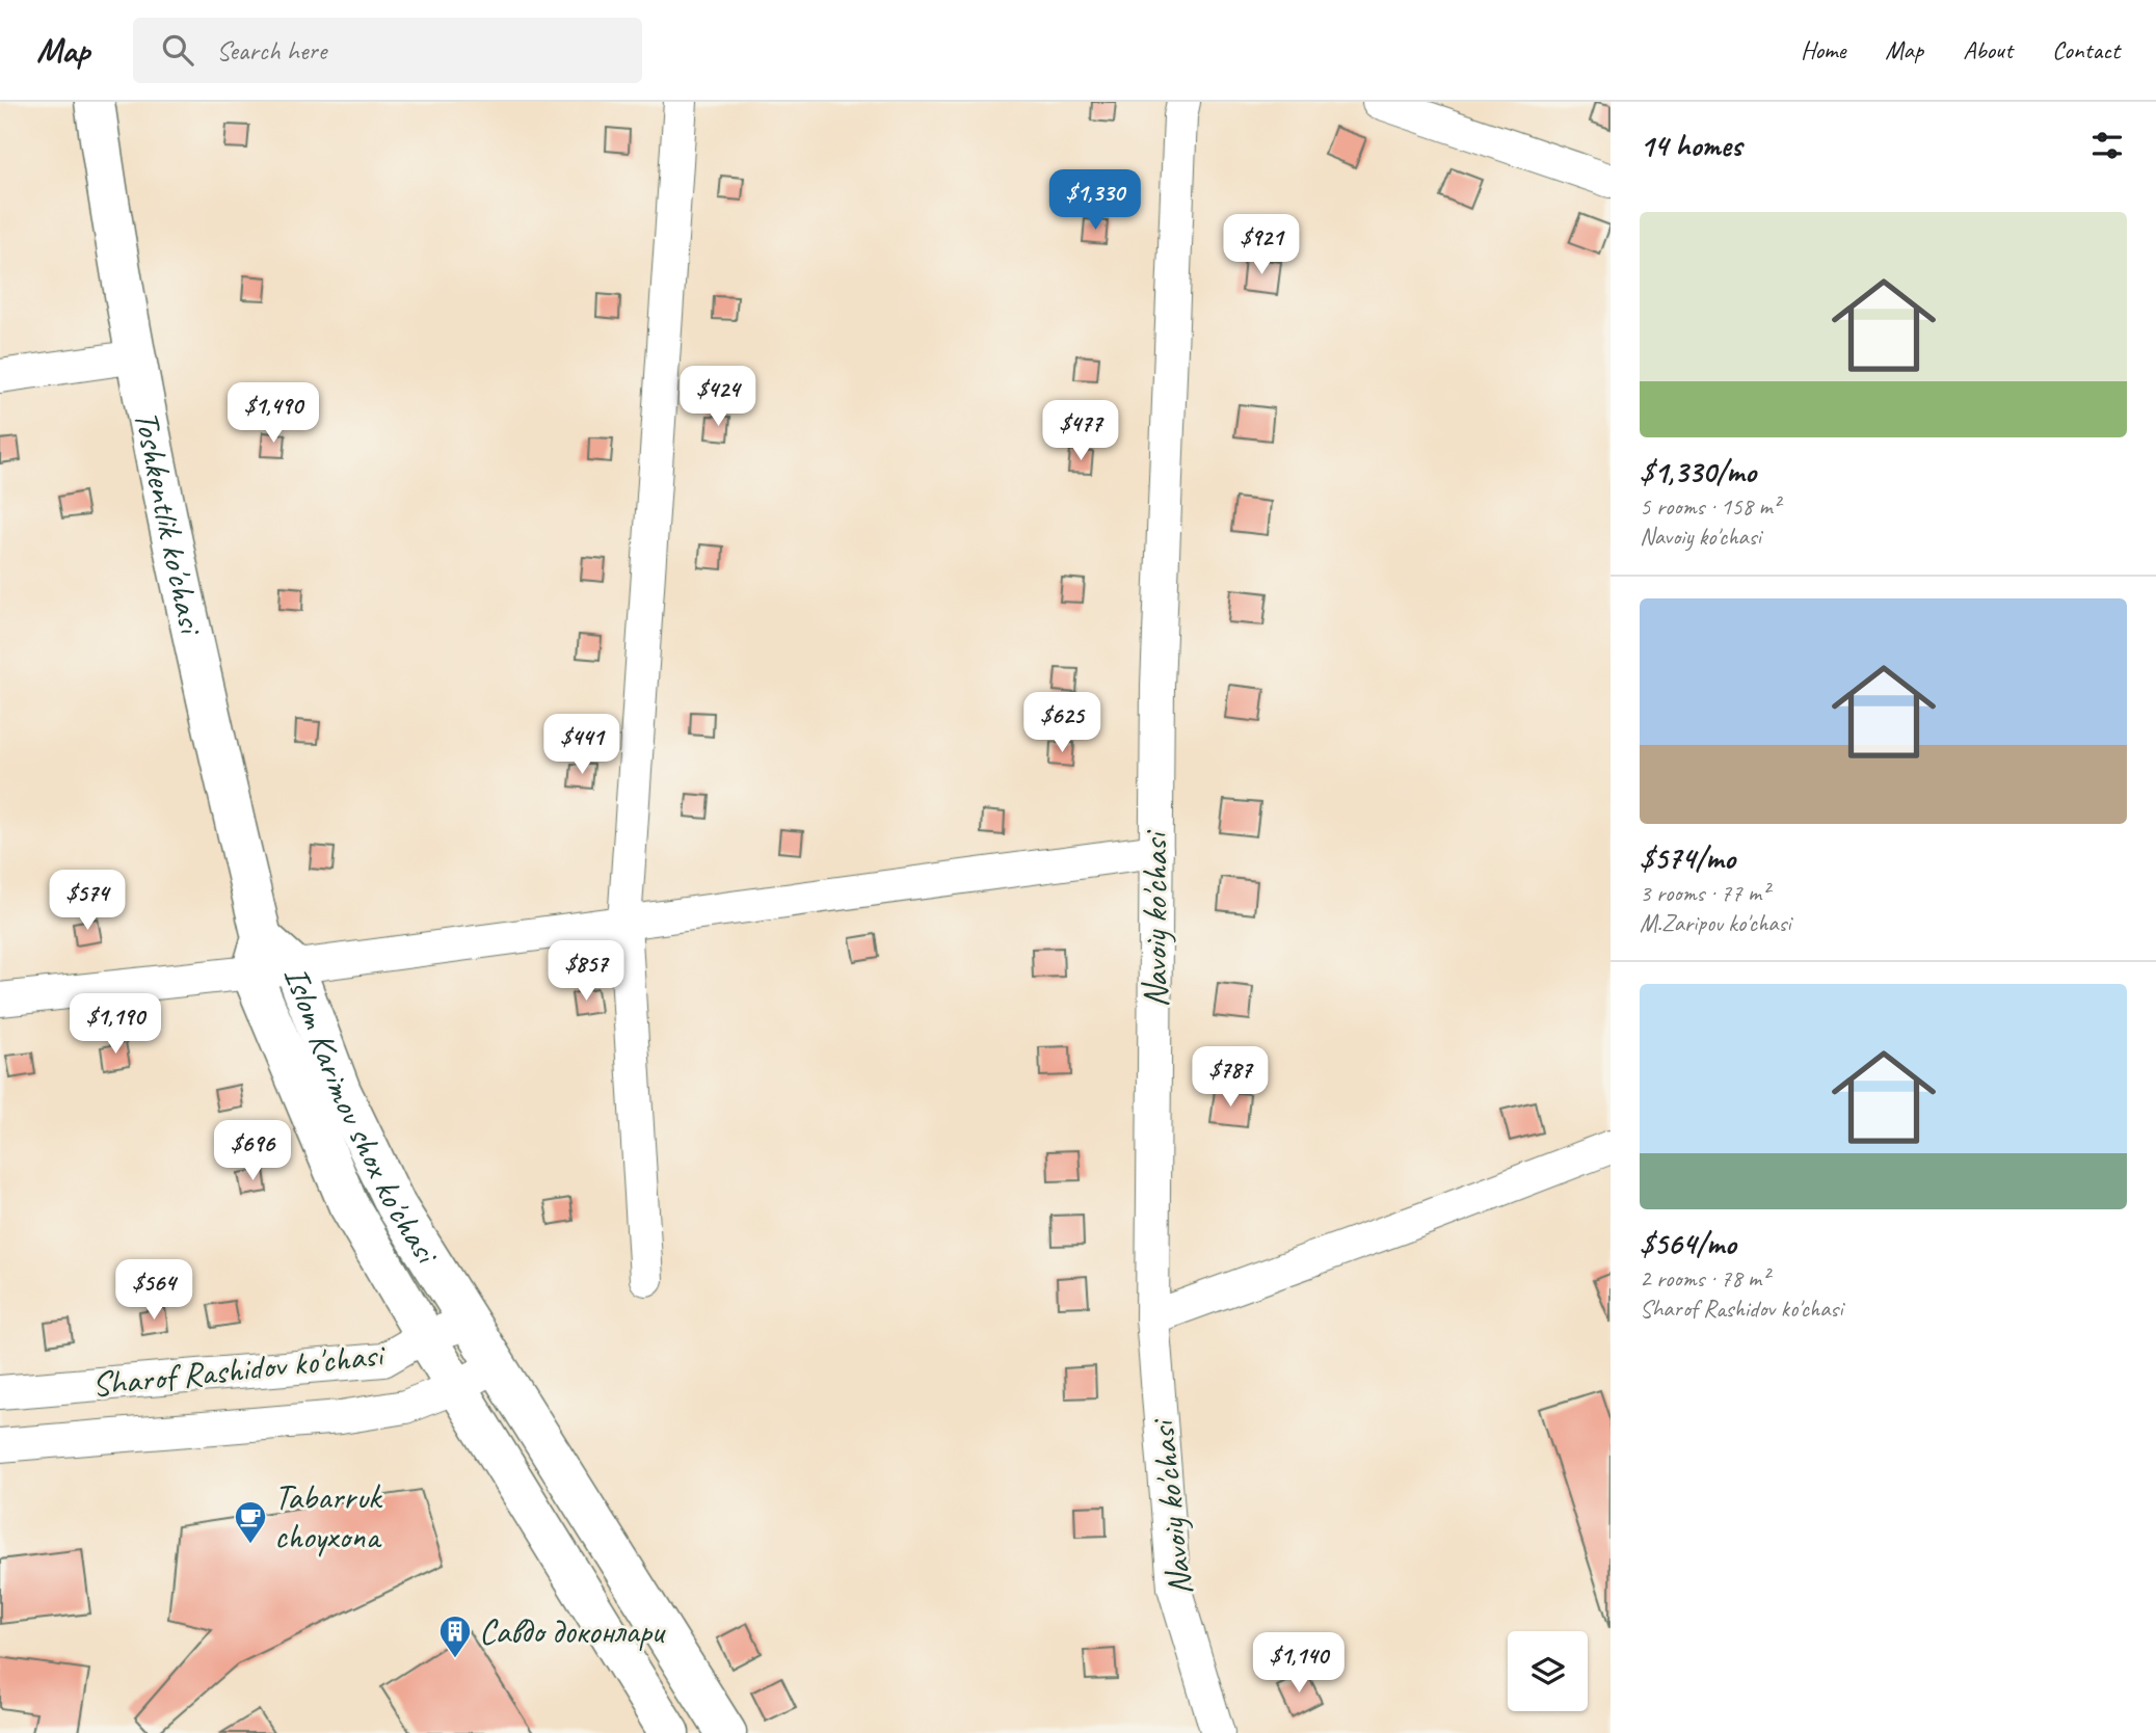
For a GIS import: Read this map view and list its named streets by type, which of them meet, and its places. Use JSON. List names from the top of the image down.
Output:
{
  "streets": {
    "main road": ["Toshkentlik ko'chasi", "Islom Karimov shox ko'chasi"],
    "street": ["Navoiy ko'chasi", "Sharof Rashidov ko'chasi"]
  },
  "crossings": [
    ["Toshkentlik ko'chasi", "Islom Karimov shox ko'chasi"],
    ["Islom Karimov shox ko'chasi", "Sharof Rashidov ko'chasi"]
  ],
  "places": {
    "cafe": ["Tabarruk choyxona"],
    "building": ["Cавдо доконлари"]
  },
  "page": {
    "header": "Map",
    "search": "Search here",
    "nav": [
      "Home",
      "Map",
      "About",
      "Contact"
    ],
    "heading": "14 homes",
    "price": [
      "$1,330",
      "$921",
      "$424",
      "$1,490",
      "$477",
      "$625",
      "$441",
      "$574",
      "$857",
      "$1,190",
      "$787",
      "$696",
      "$564",
      "$1,140"
    ],
    "list": [
      {
        "name": "$1,330/mo",
        "note": "5 rooms · 158 m² · Navoiy ko'chasi"
      },
      {
        "name": "$574/mo",
        "note": "3 rooms · 77 m² · M.Zaripov ko'chasi"
      },
      {
        "name": "$564/mo",
        "note": "2 rooms · 78 m² · Sharof Rashidov ko'chasi"
      }
    ]
  }
}
